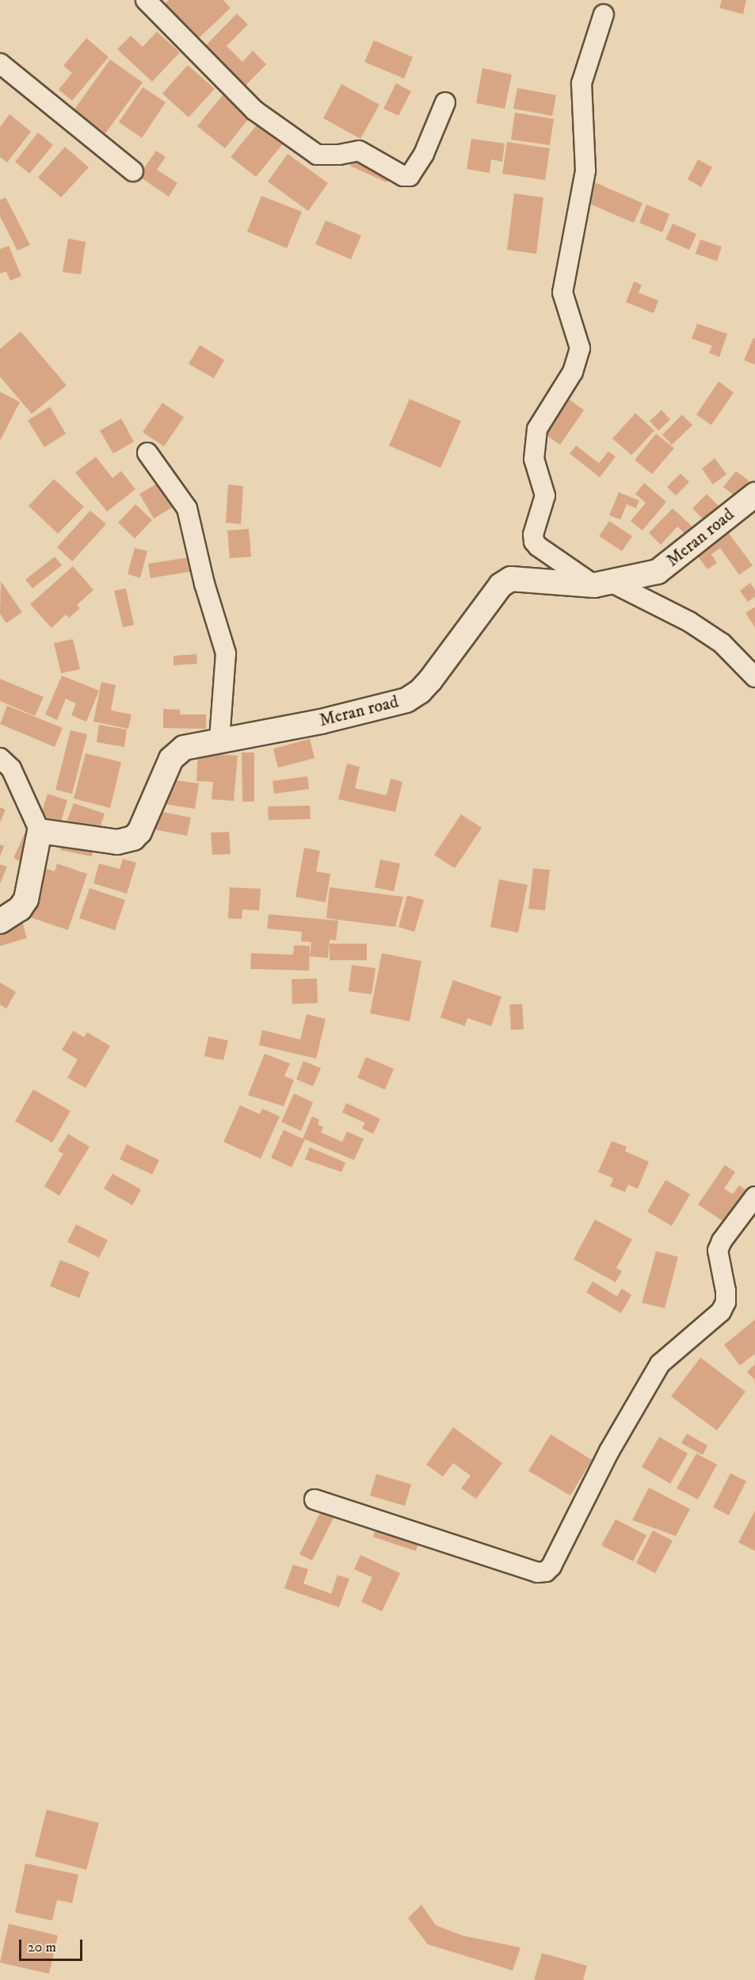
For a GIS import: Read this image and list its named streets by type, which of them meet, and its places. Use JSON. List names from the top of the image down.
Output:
{
  "streets": {
    "street": ["Meran road"]
  },
  "scale_bar": "20 m"
}
